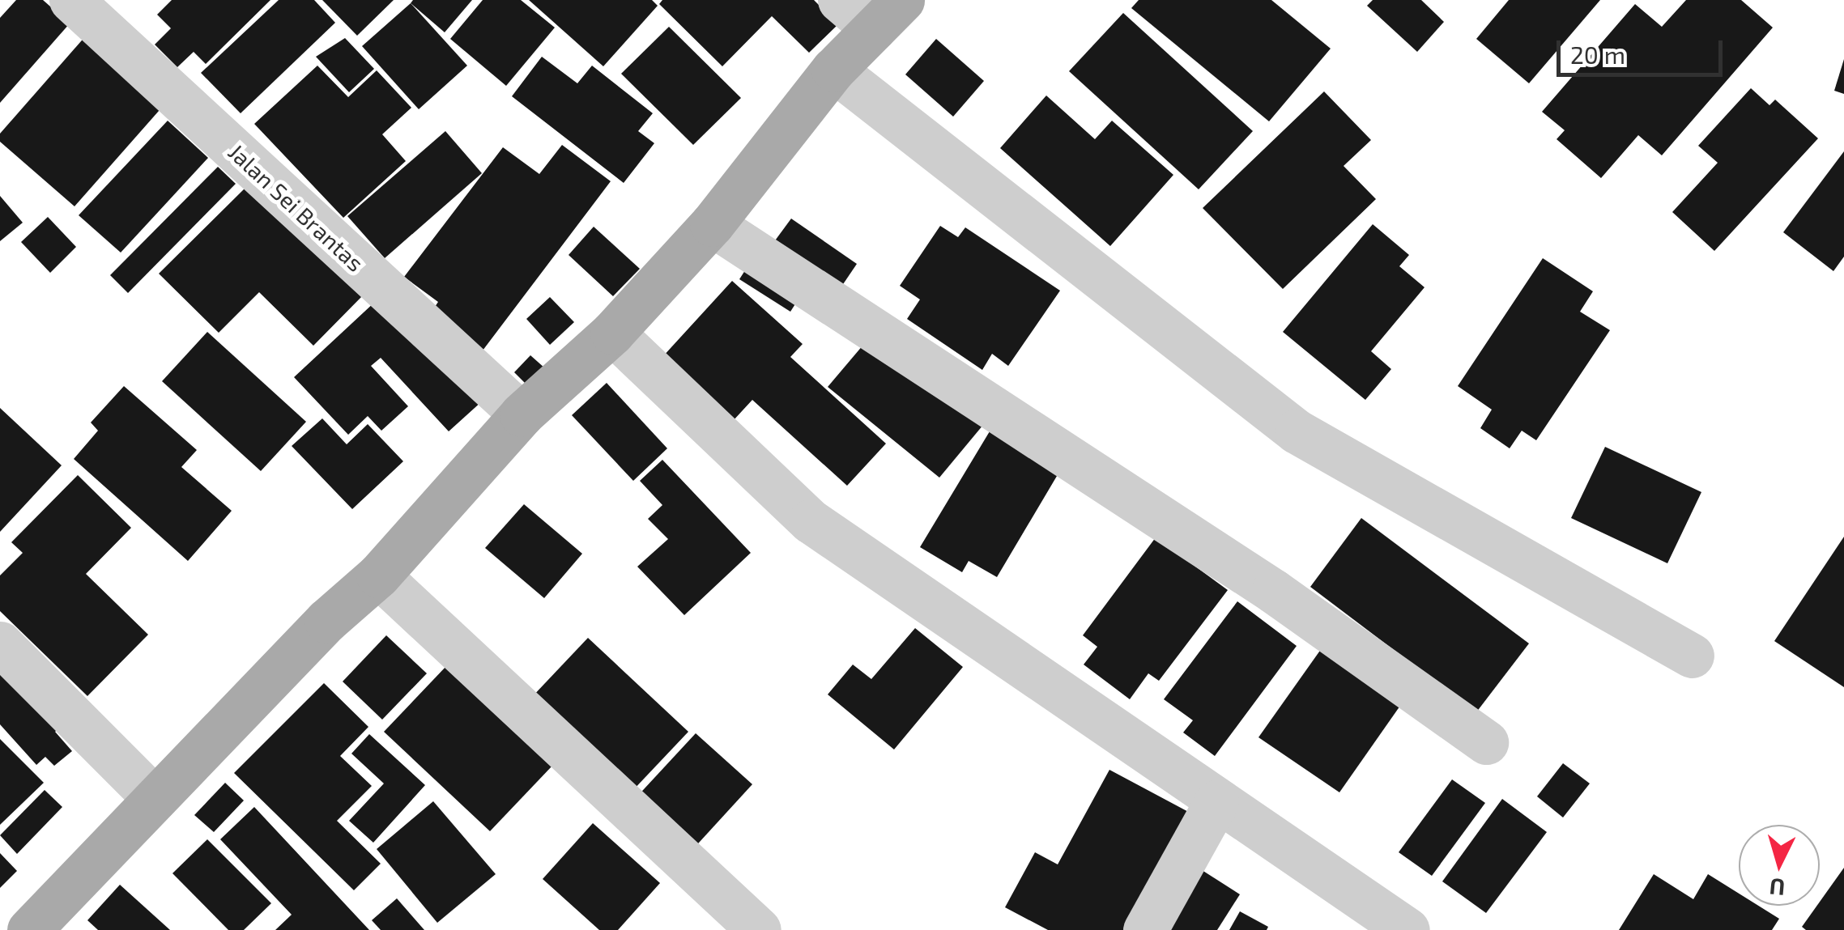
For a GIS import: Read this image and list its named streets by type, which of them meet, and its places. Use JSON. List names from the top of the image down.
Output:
{
  "streets": {
    "street": ["Jalan Sei Brantas"]
  },
  "scale_bar": "20 m",
  "north": "bottom"
}
